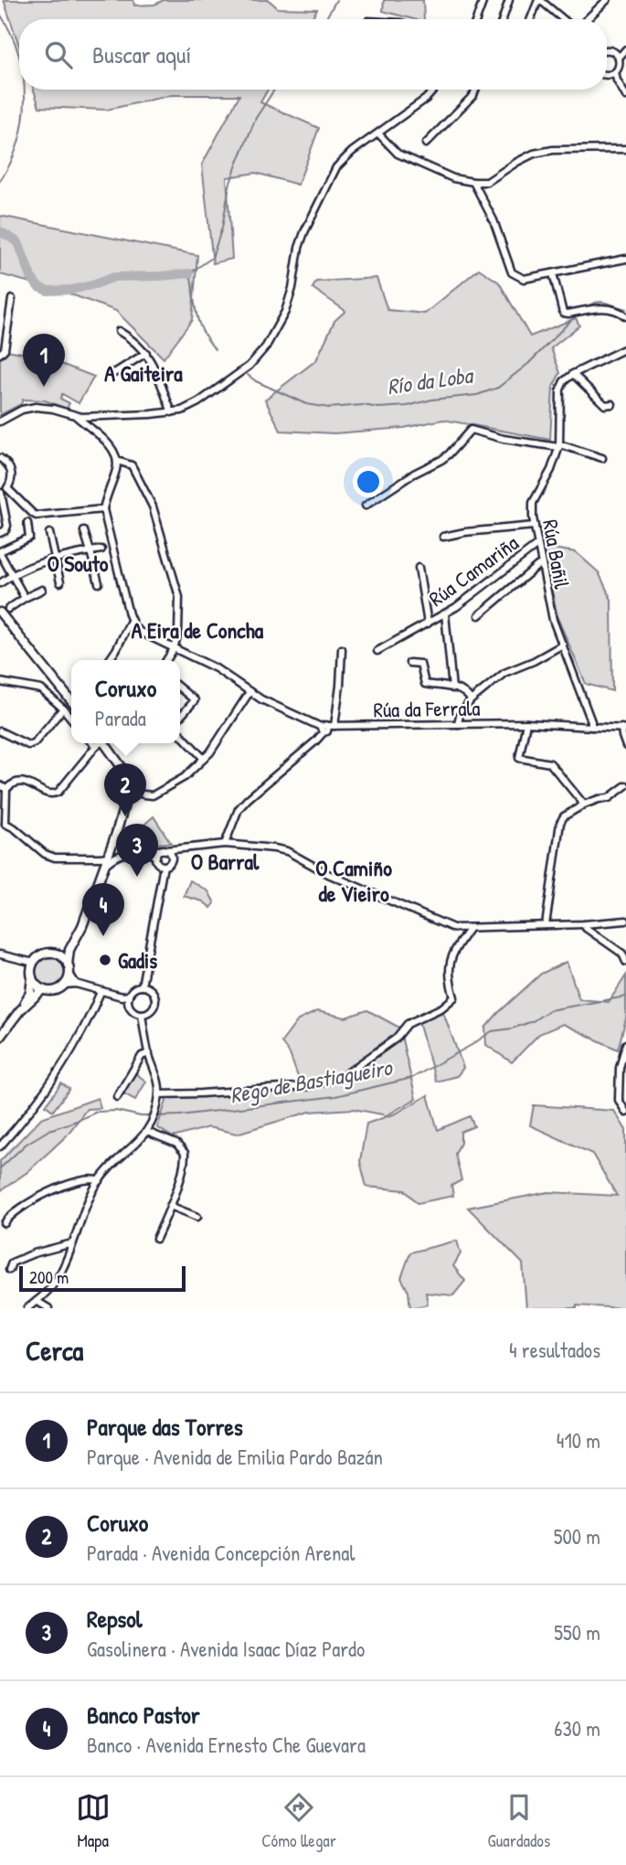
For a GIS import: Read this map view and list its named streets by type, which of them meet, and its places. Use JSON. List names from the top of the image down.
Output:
{
  "streets": {
    "street": ["Rúa Bañil", "Rúa Camariña", "Rúa da Ferrala"]
  },
  "crossings": [
    ["Rúa Bañil", "Rúa Camariña"],
    ["Rúa Bañil", "Rúa da Ferrala"]
  ],
  "districts": [
    "A Gaiteira",
    "O Souto",
    "A Eira de Concha",
    "O Barral",
    "O Camiño de Vieiro"
  ],
  "water": ["Río da Loba", "Rego de Bastiagueiro"],
  "places": ["Gadis"],
  "scale_bar": "200 m",
  "page": {
    "search": "Buscar aquí",
    "pins": [
      "1",
      "2",
      "3",
      "4"
    ],
    "popup": ["Coruxo", "Parada"],
    "scale": "200 m",
    "heading": ["Cerca", "4 resultados"],
    "list": [
      {
        "mark": "1",
        "name": "Parque das Torres",
        "note": "Parque · Avenida de Emilia Pardo Bazán",
        "value": "410 m"
      },
      {
        "mark": "2",
        "name": "Coruxo",
        "note": "Parada · Avenida Concepción Arenal",
        "value": "500 m"
      },
      {
        "mark": "3",
        "name": "Repsol",
        "note": "Gasolinera · Avenida Isaac Díaz Pardo",
        "value": "550 m"
      },
      {
        "mark": "4",
        "name": "Banco Pastor",
        "note": "Banco · Avenida Ernesto Che Guevara",
        "value": "630 m"
      }
    ],
    "nav": ["Mapa", "Cómo llegar", "Guardados"]
  }
}
